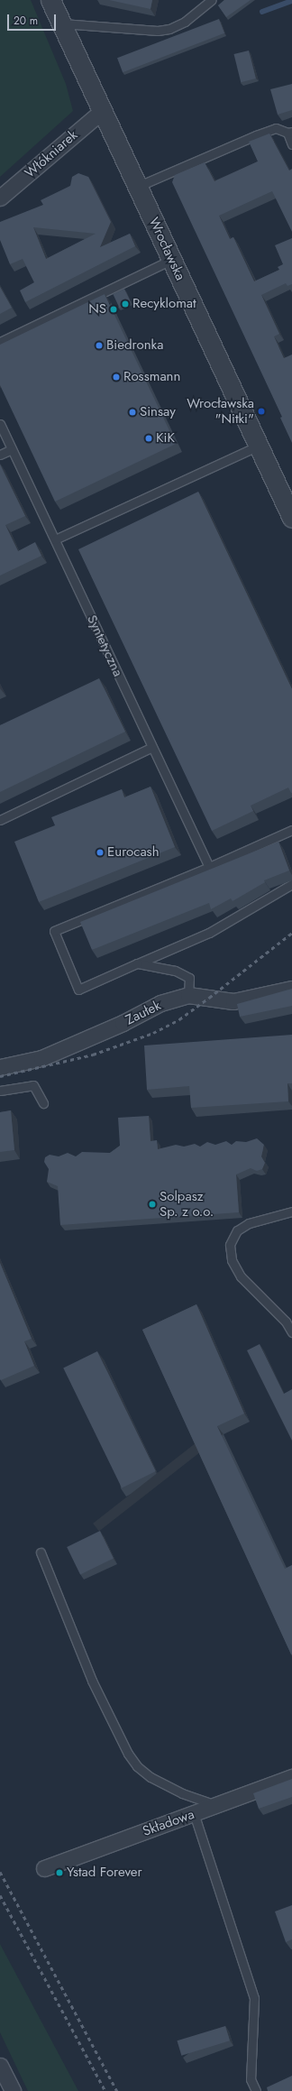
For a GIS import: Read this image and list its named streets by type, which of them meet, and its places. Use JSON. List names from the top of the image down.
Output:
{
  "streets": {
    "street": [
      "Włókniarek",
      "Wrocławska",
      "Zaułek",
      "Składowa"
    ],
    "lane": ["Syntetyczna"]
  },
  "crossings": [
    ["Włókniarek", "Wrocławska"]
  ],
  "places": [
    "Recyklomat",
    "NS",
    "Biedronka",
    "Rossmann",
    "Wrocławska \"Nitki\"",
    "Sinsay",
    "KiK",
    "Eurocash",
    "Solpasz Sp. z o.o.",
    "Ystad Forever"
  ],
  "scale_bar": "20 m"
}
